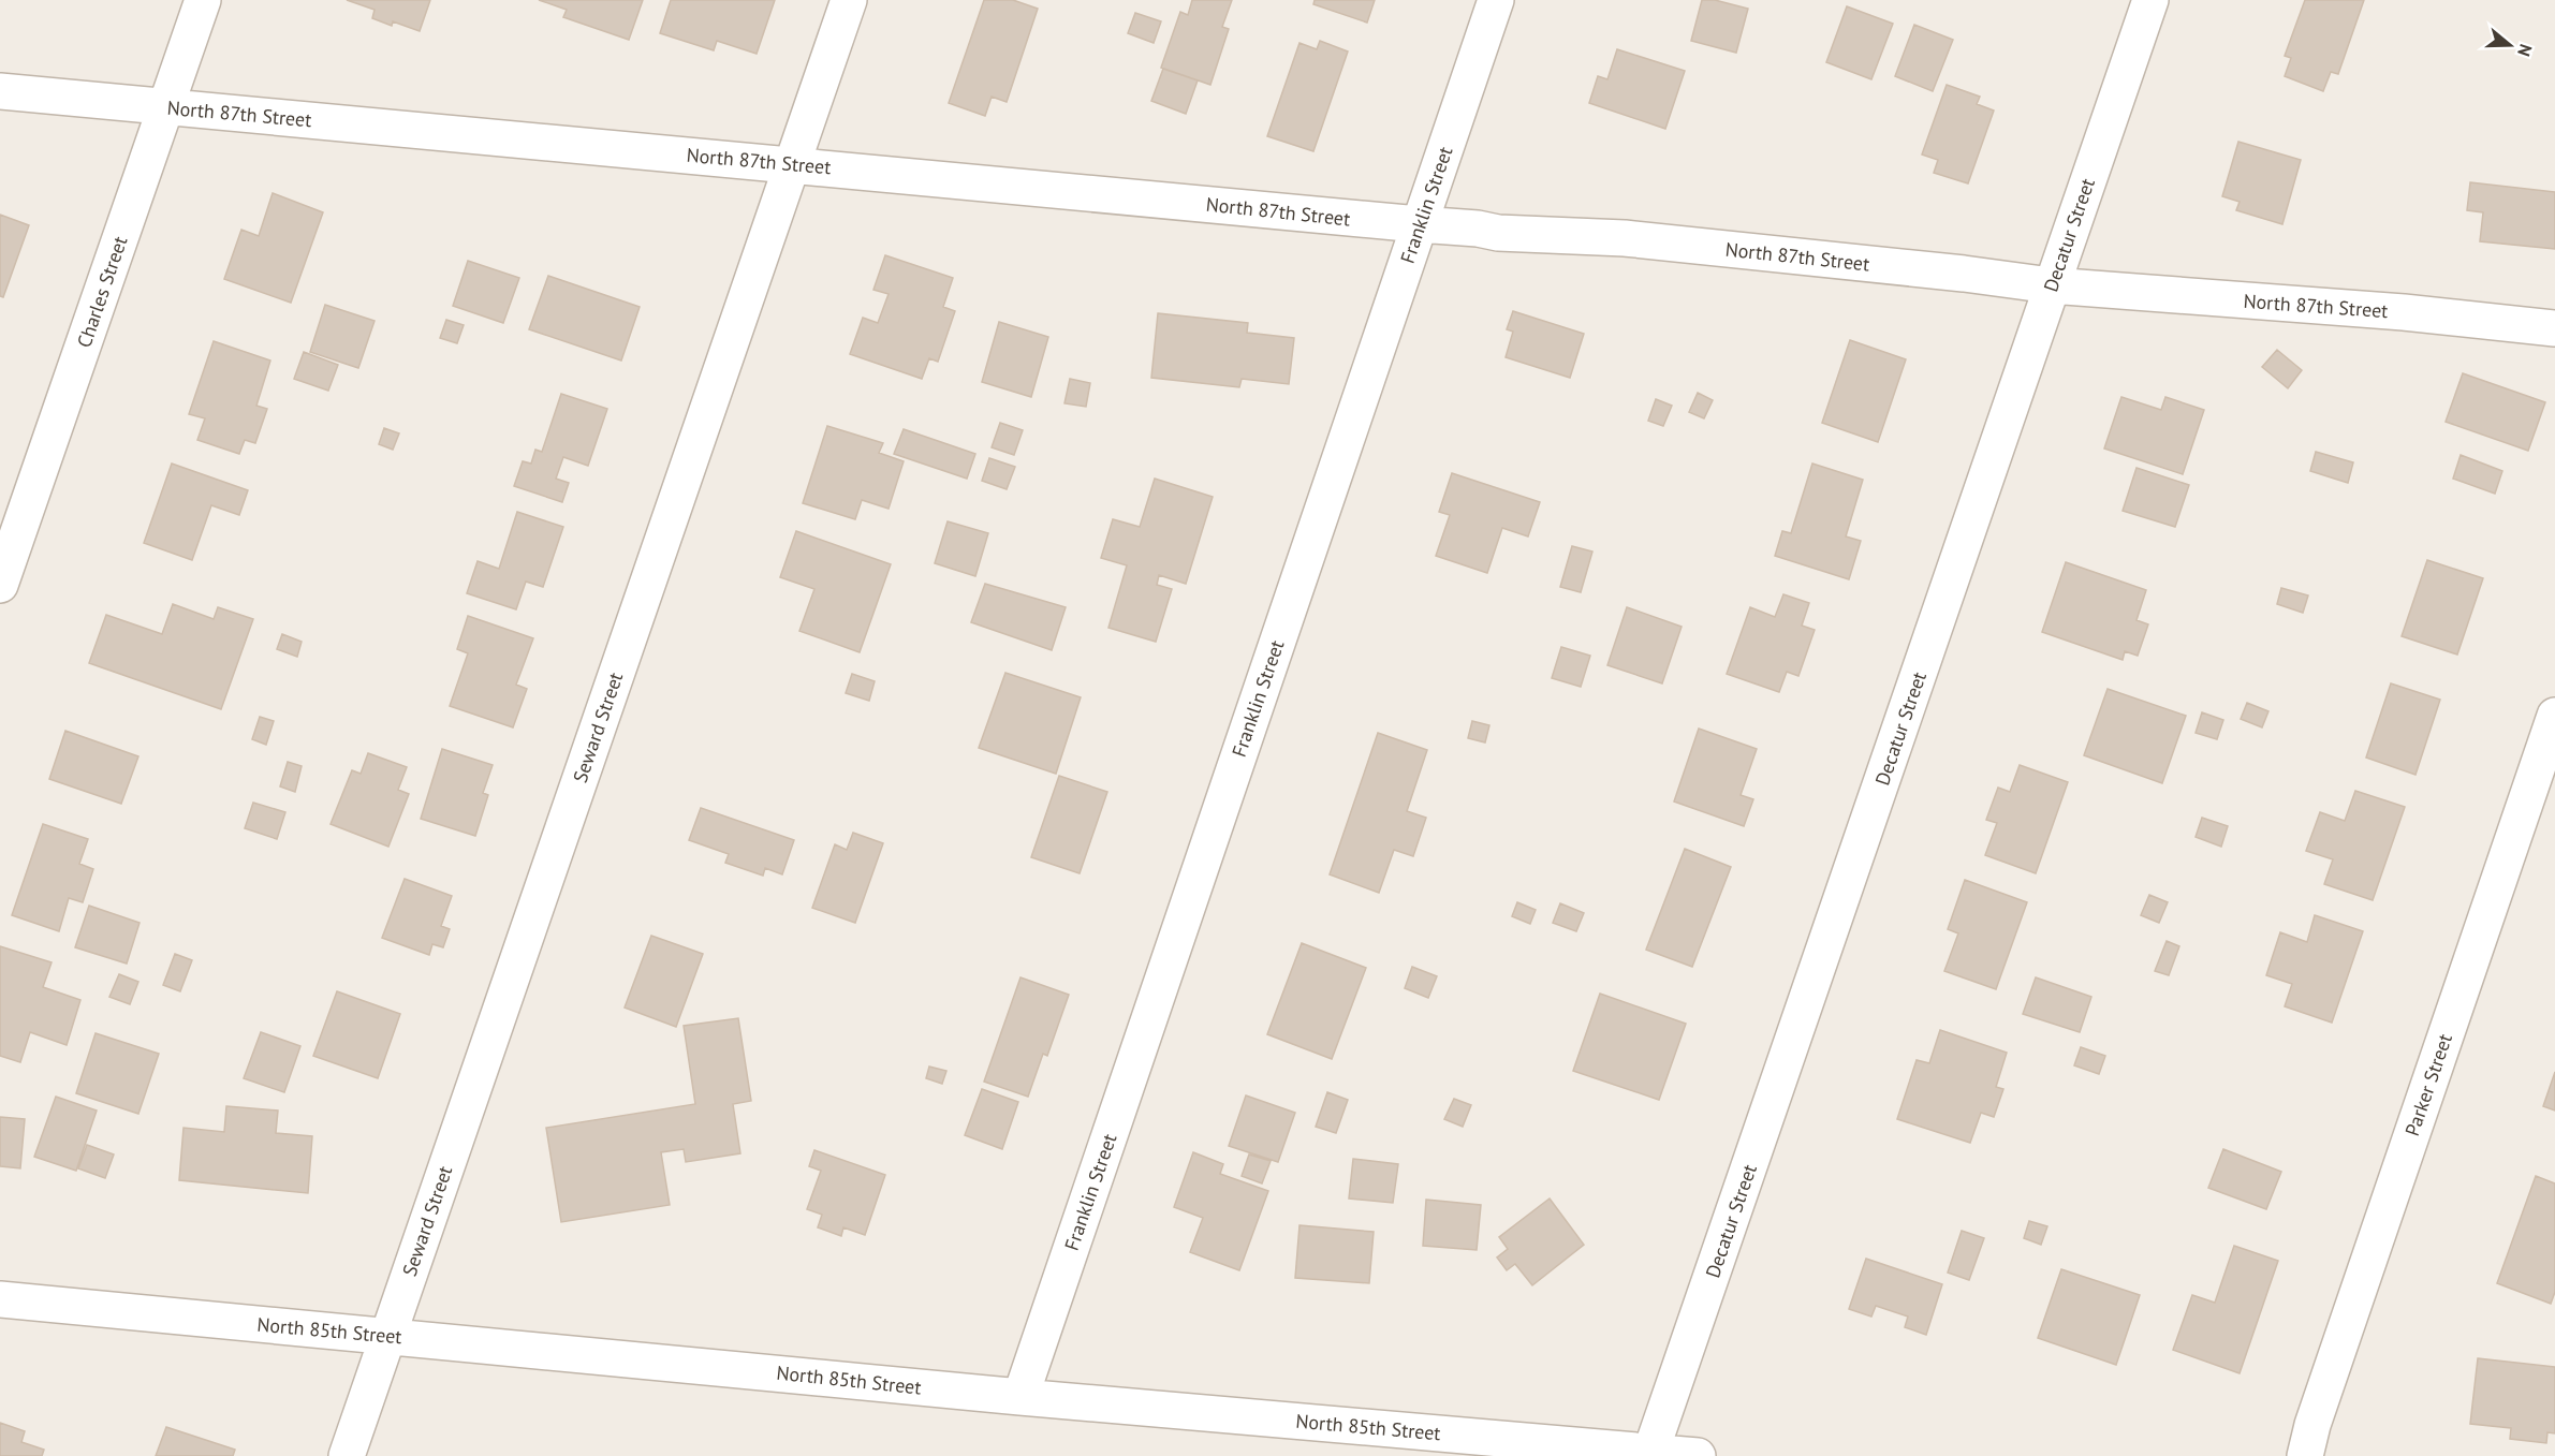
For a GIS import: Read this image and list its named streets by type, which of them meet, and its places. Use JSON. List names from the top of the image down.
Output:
{
  "streets": {
    "street": [
      "North 87th Street",
      "Franklin Street",
      "Decatur Street",
      "Charles Street",
      "Seward Street",
      "Parker Street",
      "North 85th Street"
    ]
  },
  "crossings": [
    ["North 87th Street", "Franklin Street"],
    ["North 87th Street", "Decatur Street"],
    ["North 87th Street", "Charles Street"],
    ["North 87th Street", "Seward Street"],
    ["Franklin Street", "North 85th Street"],
    ["Decatur Street", "North 85th Street"],
    ["Seward Street", "North 85th Street"]
  ],
  "north": "right"
}
